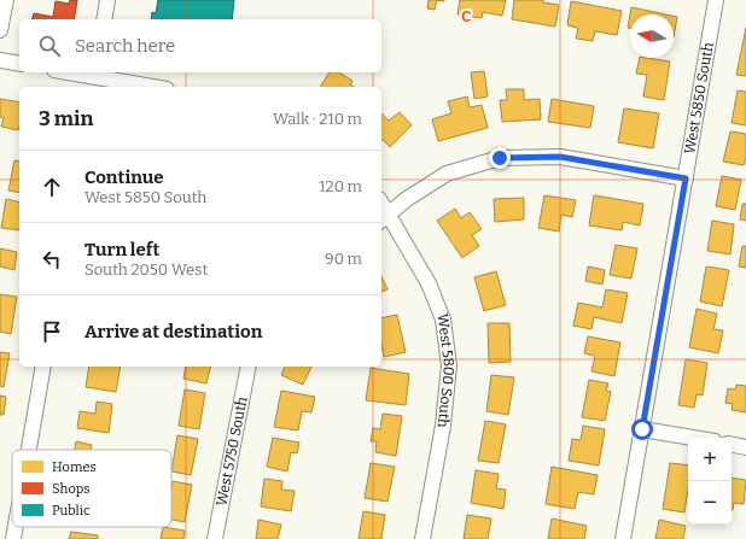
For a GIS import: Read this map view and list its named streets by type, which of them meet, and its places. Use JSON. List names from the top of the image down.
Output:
{
  "streets": {
    "street": ["West 5850 South", "West 5800 South", "West 5750 South"]
  },
  "legend": ["Homes", "Shops", "Public"],
  "north": "left",
  "page": {
    "search": "Search here",
    "heading": ["3 min", "Walk · 210 m"],
    "list": [
      ["Continue", "West 5850 South", "120 m"],
      ["Turn left", "South 2050 West", "90 m"],
      "Arrive at destination"
    ],
    "map_buttons": ["+", "−"]
  },
  "grid": {
    "columns": ["C"]
  }
}
